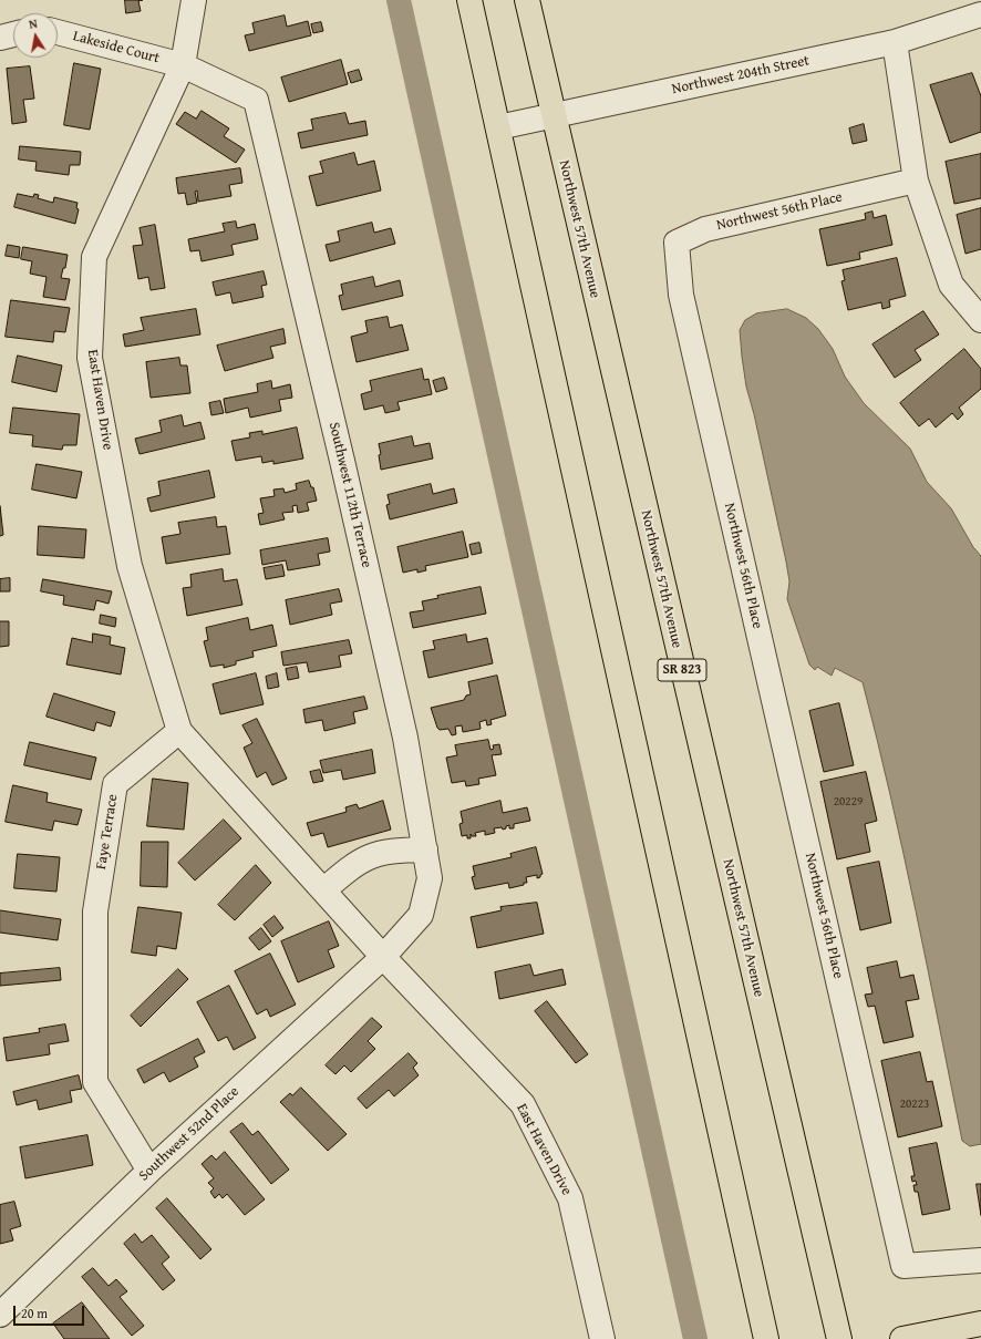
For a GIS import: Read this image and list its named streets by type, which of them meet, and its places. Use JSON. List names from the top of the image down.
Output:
{
  "streets": {
    "main road": ["Northwest 57th Avenue", "SR 823"],
    "street": [
      "Lakeside Court",
      "Northwest 204th Street",
      "Northwest 56th Place",
      "East Haven Drive",
      "Southwest 112th Terrace",
      "Faye Terrace",
      "Southwest 52nd Place"
    ]
  },
  "crossings": [
    ["Lakeside Court", "East Haven Drive"],
    ["Lakeside Court", "Southwest 112th Terrace"],
    ["Northwest 204th Street", "Northwest 57th Avenue"],
    ["East Haven Drive", "Southwest 112th Terrace"],
    ["East Haven Drive", "Faye Terrace"],
    ["East Haven Drive", "Southwest 52nd Place"],
    ["Southwest 112th Terrace", "Southwest 52nd Place"],
    ["Faye Terrace", "Southwest 52nd Place"]
  ],
  "house_numbers": ["20229", "20223"],
  "scale_bar": "20 m",
  "north": "top"
}
